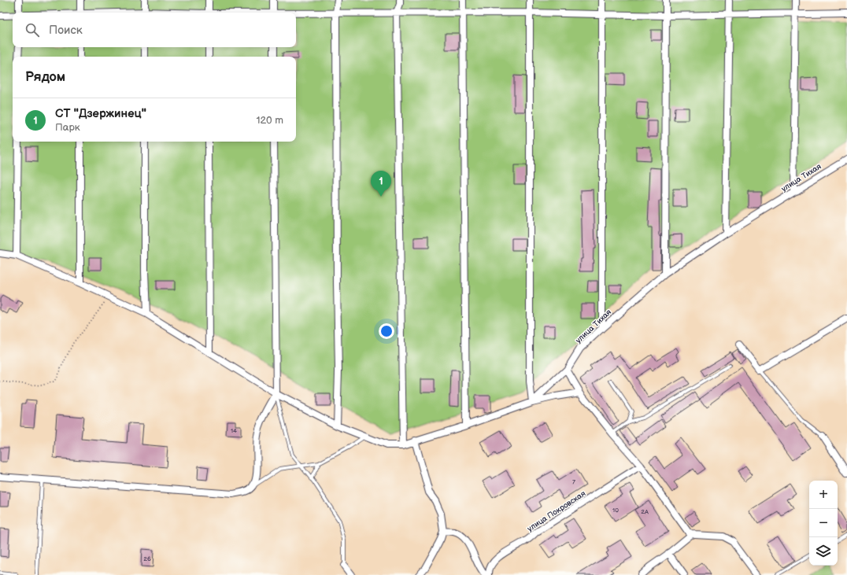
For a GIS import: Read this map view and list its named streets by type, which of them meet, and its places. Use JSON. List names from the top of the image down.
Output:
{
  "streets": {
    "street": ["улица Тихая", "улица Покровская"]
  },
  "house_numbers": [
    "14",
    "7",
    "10",
    "2А",
    "26"
  ],
  "page": {
    "search": "Поиск",
    "heading": "Рядом",
    "list": [
      {
        "mark": "1",
        "name": "СТ \"Дзержинец\"",
        "note": "Парк",
        "value": "120 m"
      }
    ],
    "pins": "1",
    "map_buttons": ["+", "−"]
  }
}
